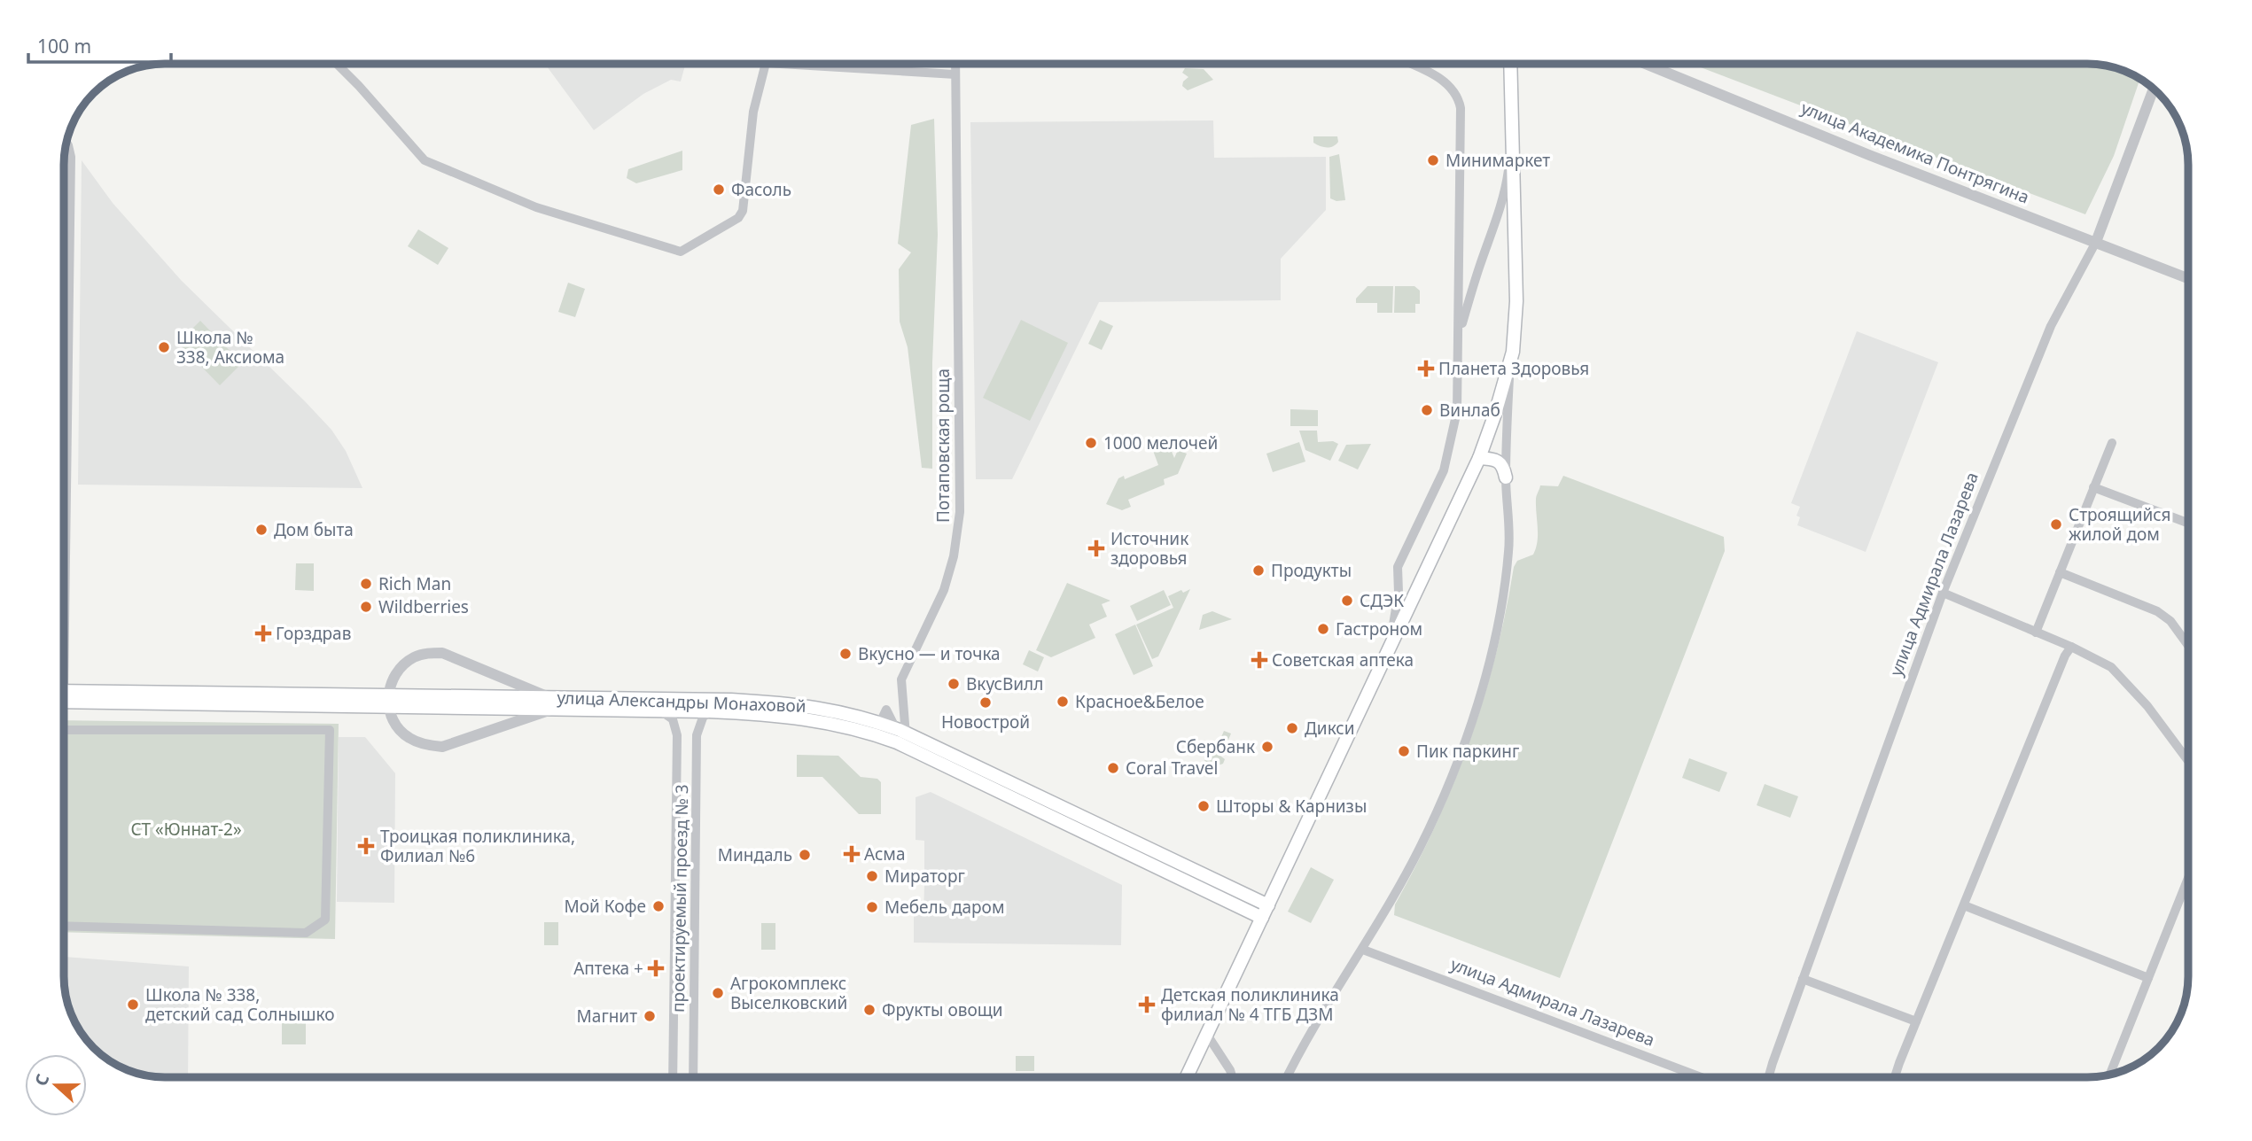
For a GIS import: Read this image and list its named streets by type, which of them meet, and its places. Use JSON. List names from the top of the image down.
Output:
{
  "streets": {
    "main road": ["улица Александры Монаховой"],
    "street": [
      "улица Академика Понтрягина",
      "Потаповская роща",
      "улица Адмирала Лазарева",
      "проектируемый проезд № 3"
    ]
  },
  "crossings": [
    ["улица Академика Понтрягина", "улица Адмирала Лазарева"],
    ["Потаповская роща", "улица Александры Монаховой"],
    ["улица Александры Монаховой", "проектируемый проезд № 3"]
  ],
  "parks": ["СТ «Юннат-2»"],
  "places": {
    "other": [
      "Минимаркет",
      "Фасоль",
      "Школа № 338, Аксиома",
      "Винлаб",
      "1000 мелочей",
      "Строящийся жилой дом",
      "Дом быта",
      "Продукты",
      "Rich Man",
      "СДЭК",
      "Wildberries",
      "Гастроном",
      "Вкусно — и точка",
      "ВкусВилл",
      "Красное&Белое",
      "Новострой",
      "Дикси",
      "Сбербанк",
      "Пик паркинг",
      "Coral Travel",
      "Шторы & Карнизы",
      "Миндаль",
      "Мираторг",
      "Мой Кофе",
      "Мебель даром",
      "Агрокомплекс Выселковский",
      "Школа № 338, детский сад Солнышко",
      "Фрукты овощи",
      "Магнит"
    ],
    "health": [
      "Планета Здоровья",
      "Источник здоровья",
      "Горздрав",
      "Советская аптека",
      "Троицкая поликлиника, Филиал №6",
      "Асма",
      "Аптека +",
      "Детская поликлиника филиал № 4 ТГБ ДЗМ"
    ]
  },
  "scale_bar": "100 m",
  "north": "left"
}
